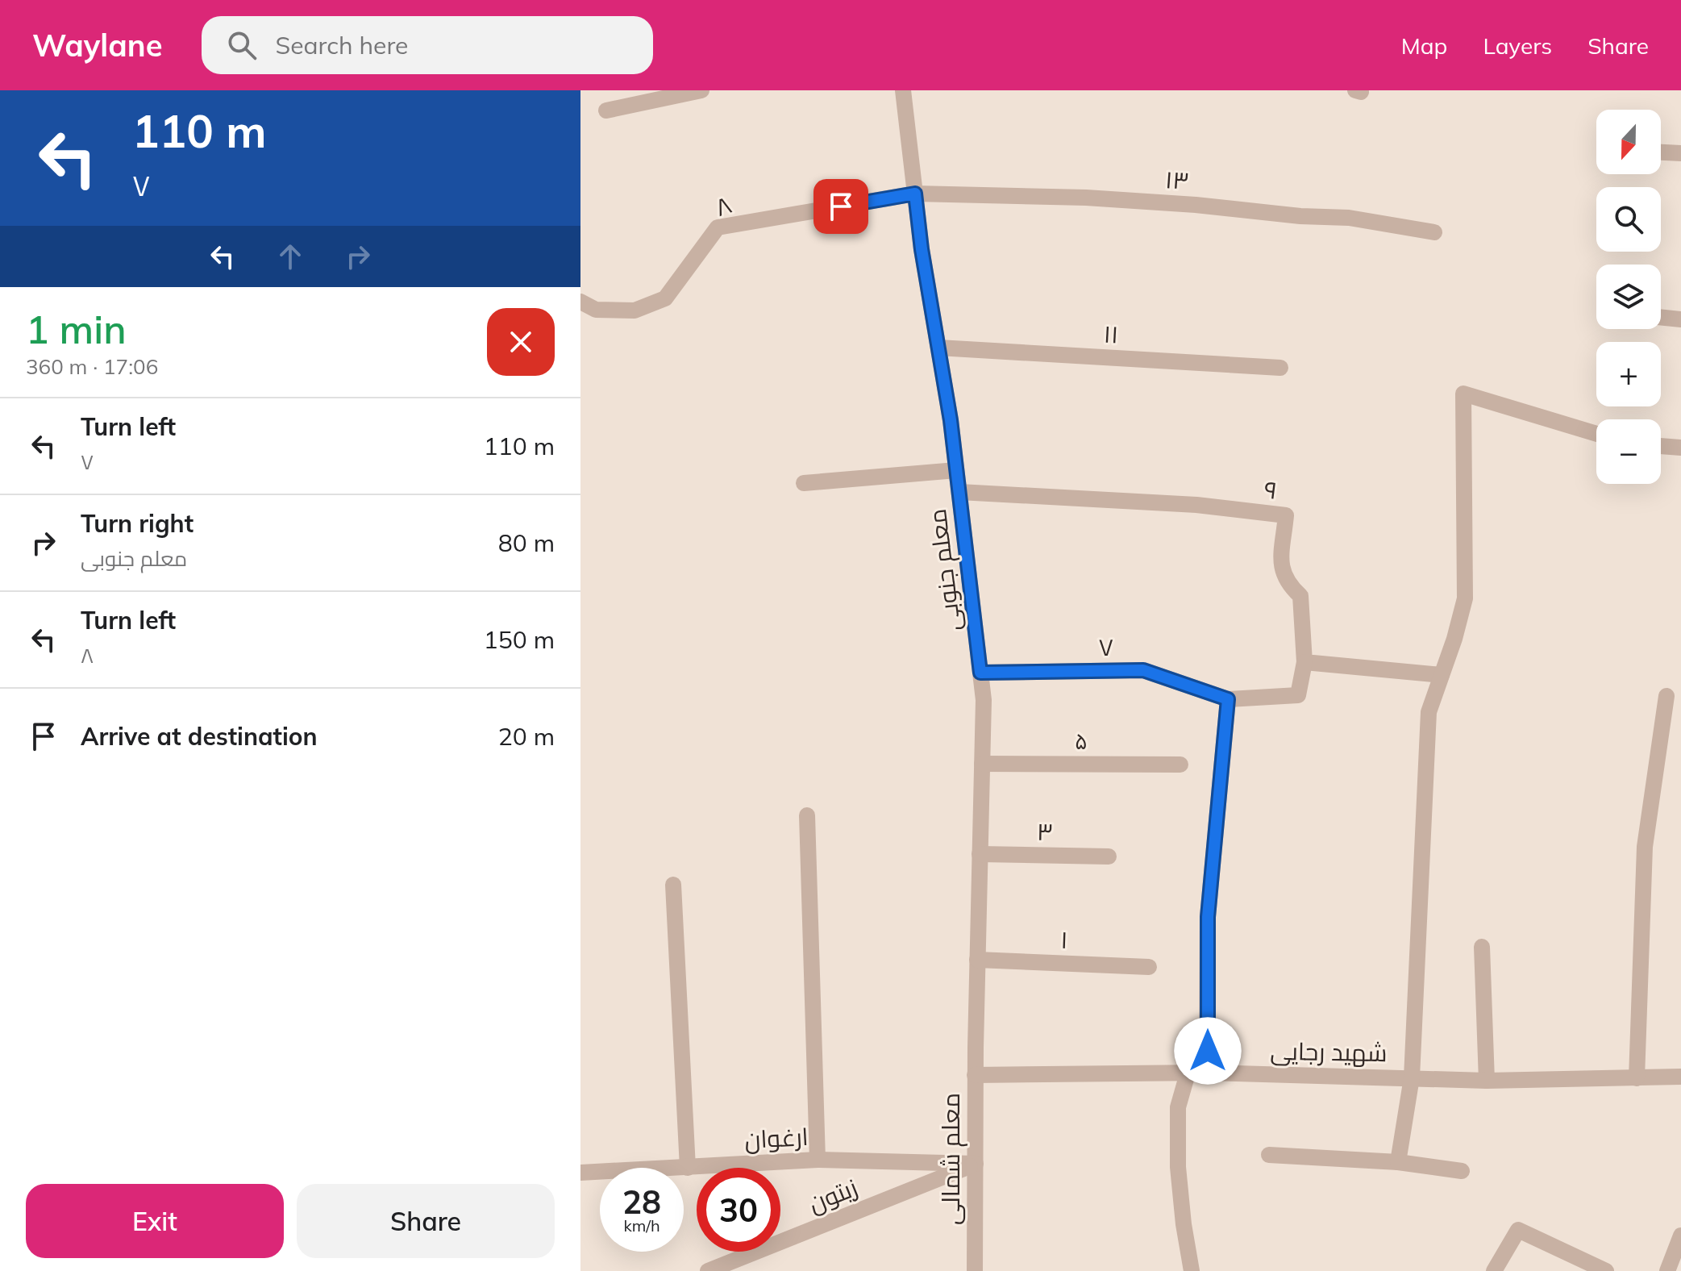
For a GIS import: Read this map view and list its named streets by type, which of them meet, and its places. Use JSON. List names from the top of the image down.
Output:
{
  "streets": {
    "street": [
      "۱۳",
      "۸",
      "۱۱",
      "۹",
      "معلم جنوبی",
      "۷",
      "۵",
      "۳",
      "۱",
      "شهید رجایی",
      "ارغوان",
      "معلم شمالی",
      "زیتون"
    ]
  },
  "crossings": [
    ["۱۳", "۸"],
    ["۱۳", "معلم جنوبی"],
    ["۸", "معلم جنوبی"],
    ["۱۱", "معلم جنوبی"],
    ["۹", "معلم جنوبی"],
    ["معلم جنوبی", "۷"],
    ["معلم جنوبی", "۵"],
    ["معلم جنوبی", "۳"],
    ["معلم جنوبی", "۱"],
    ["معلم جنوبی", "معلم شمالی"],
    ["شهید رجایی", "معلم شمالی"],
    ["ارغوان", "معلم شمالی"],
    ["ارغوان", "زیتون"],
    ["معلم شمالی", "زیتون"]
  ],
  "north": "bottom",
  "page": {
    "header": "Waylane",
    "search": "Search here",
    "nav": ["Map", "Layers", "Share"],
    "turn": ["110 m", "۷"],
    "map_buttons": ["+", "−"],
    "heading": ["1 min", "360 m · 17:06"],
    "list": [
      {
        "name": "Turn left",
        "note": "۷",
        "value": "110 m"
      },
      {
        "name": "Turn right",
        "note": "معلم جنوبی",
        "value": "80 m"
      },
      {
        "name": "Turn left",
        "note": "۸",
        "value": "150 m"
      },
      {
        "name": "Arrive at destination",
        "value": "20 m"
      }
    ],
    "speed": "28 km/h",
    "limit": "30",
    "buttons": ["Exit", "Share"]
  }
}
